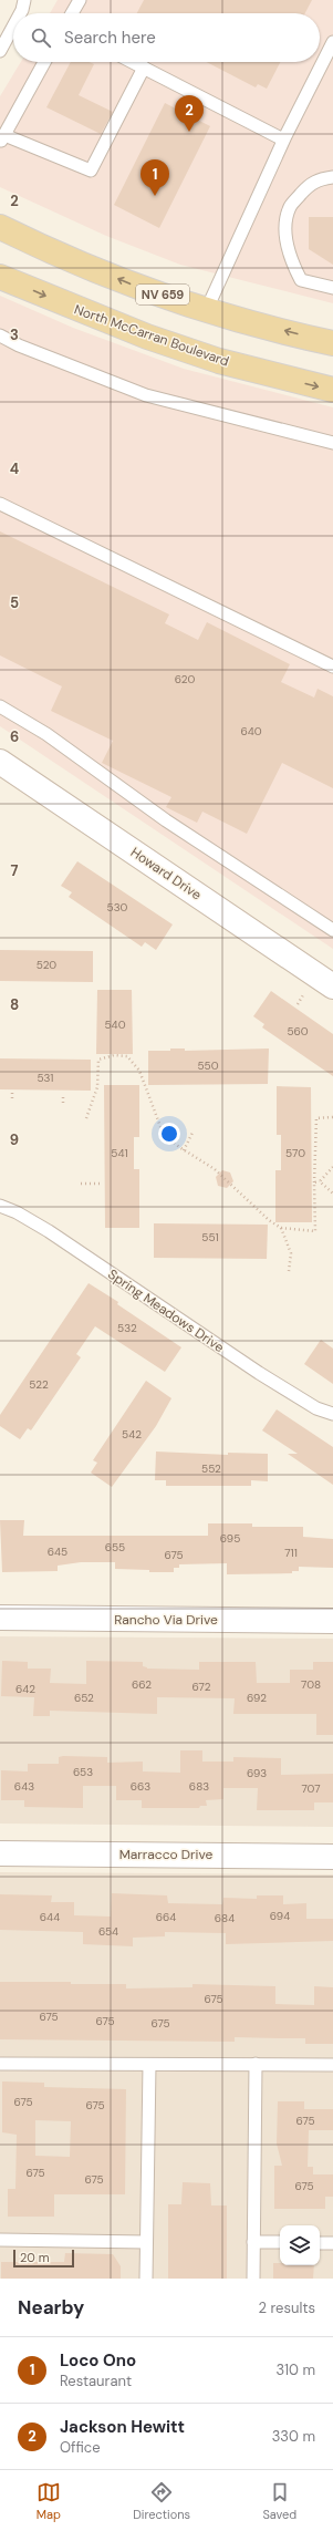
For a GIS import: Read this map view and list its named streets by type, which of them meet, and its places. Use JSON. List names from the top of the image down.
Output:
{
  "streets": {
    "main road": ["NV 659", "North McCarran Boulevard"],
    "street": ["Howard Drive", "Rancho Via Drive", "Marracco Drive"],
    "lane": ["Spring Meadows Drive"]
  },
  "house_numbers": [
    "620",
    "640",
    "530",
    "520",
    "540",
    "560",
    "550",
    "531",
    "541",
    "570",
    "551",
    "532",
    "522",
    "542",
    "552",
    "695",
    "655",
    "645",
    "711",
    "675",
    "662",
    "708",
    "672",
    "642",
    "652",
    "692",
    "653",
    "693",
    "643",
    "663",
    "683",
    "707",
    "694",
    "644",
    "664",
    "684",
    "654",
    "675",
    "675",
    "675",
    "675",
    "675",
    "675",
    "675",
    "675",
    "675",
    "675"
  ],
  "scale_bar": "20 m",
  "page": {
    "search": "Search here",
    "pins": ["2", "1"],
    "scale": "20 m",
    "heading": ["Nearby", "2 results"],
    "list": [
      {
        "mark": "1",
        "name": "Loco Ono",
        "note": "Restaurant",
        "value": "310 m"
      },
      {
        "mark": "2",
        "name": "Jackson Hewitt",
        "note": "Office",
        "value": "330 m"
      }
    ],
    "nav": ["Map", "Directions", "Saved"]
  },
  "grid": {
    "rows": [
      "2",
      "3",
      "4",
      "5",
      "6",
      "7",
      "8",
      "9"
    ]
  }
}
